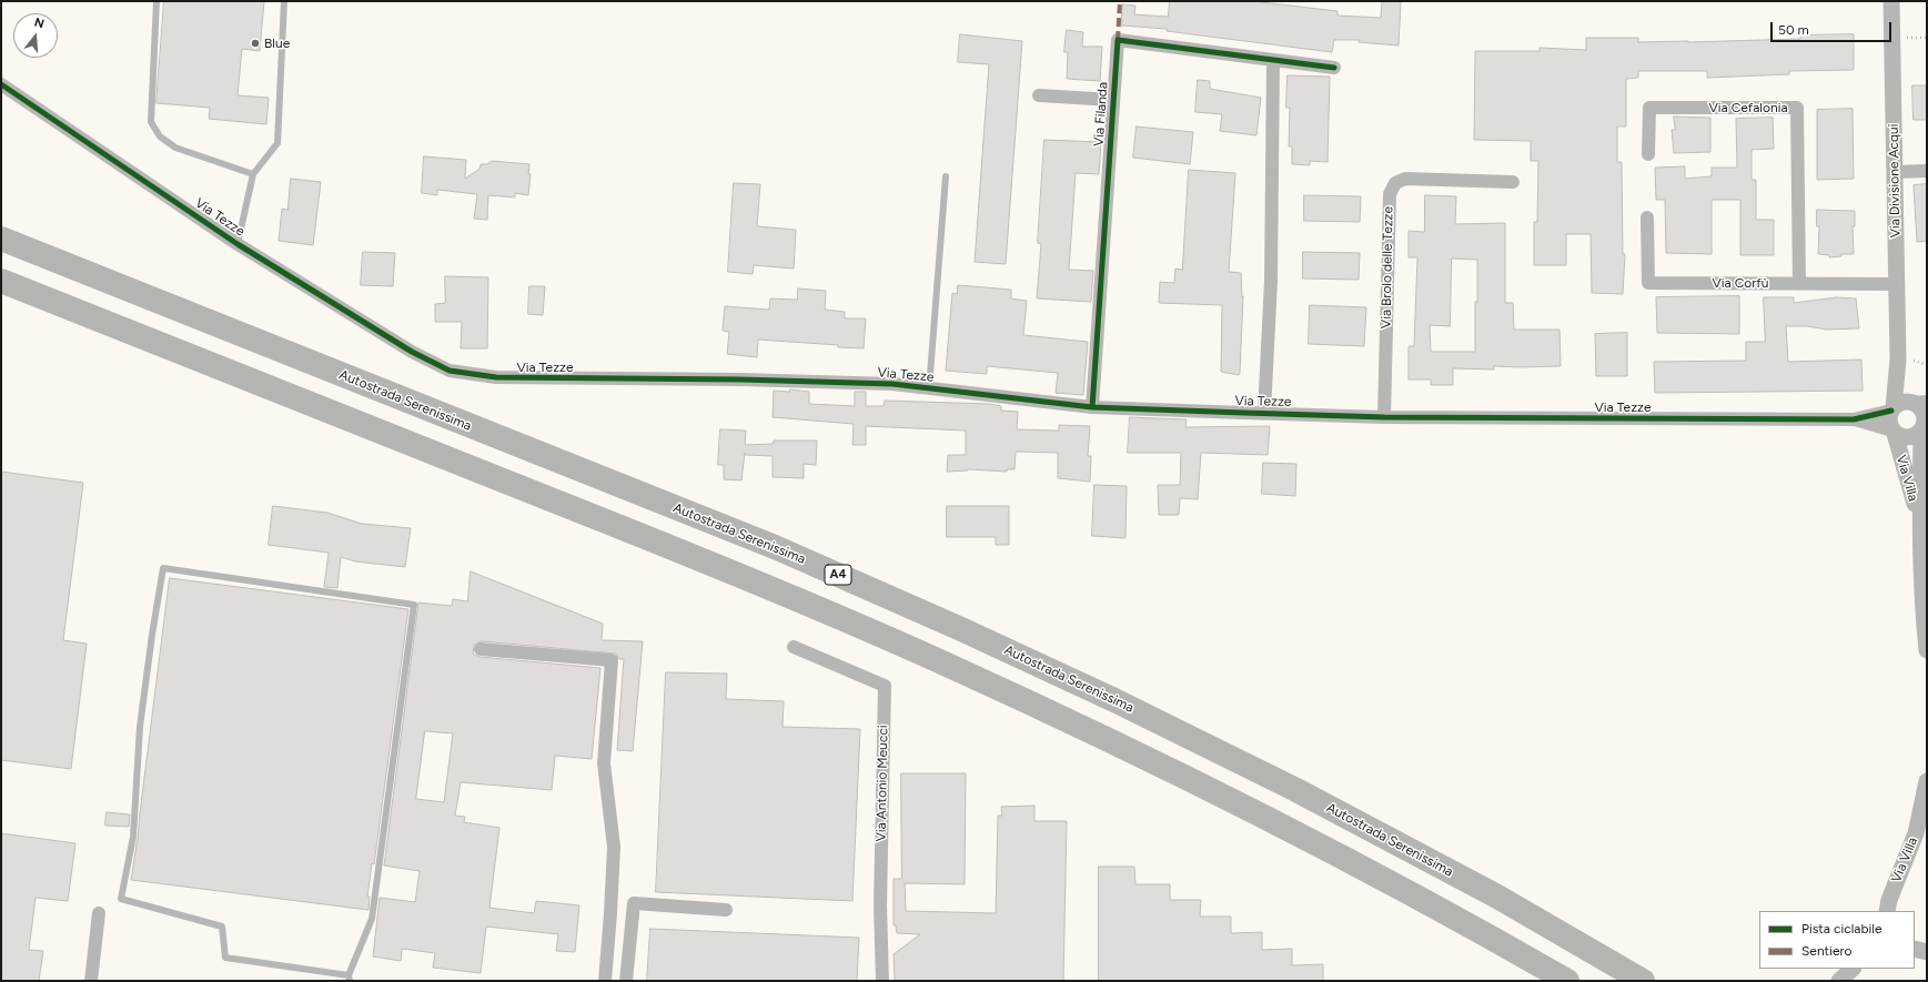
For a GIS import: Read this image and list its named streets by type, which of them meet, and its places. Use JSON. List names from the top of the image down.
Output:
{
  "streets": {
    "highway": ["Autostrada Serenissima", "A4"],
    "street": [
      "Via Cefalonia",
      "Via Filanda",
      "Via Divisione Acqui",
      "Via Tezze",
      "Via Brolo delle Tezze",
      "Via Corfù",
      "Via Villa",
      "Via Antonio Meucci"
    ]
  },
  "crossings": [
    ["Via Cefalonia", "Via Corfù"],
    ["Via Filanda", "Via Tezze"],
    ["Via Divisione Acqui", "Via Tezze"],
    ["Via Divisione Acqui", "Via Corfù"],
    ["Via Divisione Acqui", "Via Villa"],
    ["Via Tezze", "Via Brolo delle Tezze"],
    ["Via Tezze", "Via Villa"]
  ],
  "places": ["Blue"],
  "legend": ["Pista ciclabile", "Sentiero"],
  "scale_bar": "50 m",
  "north": "top"
}
